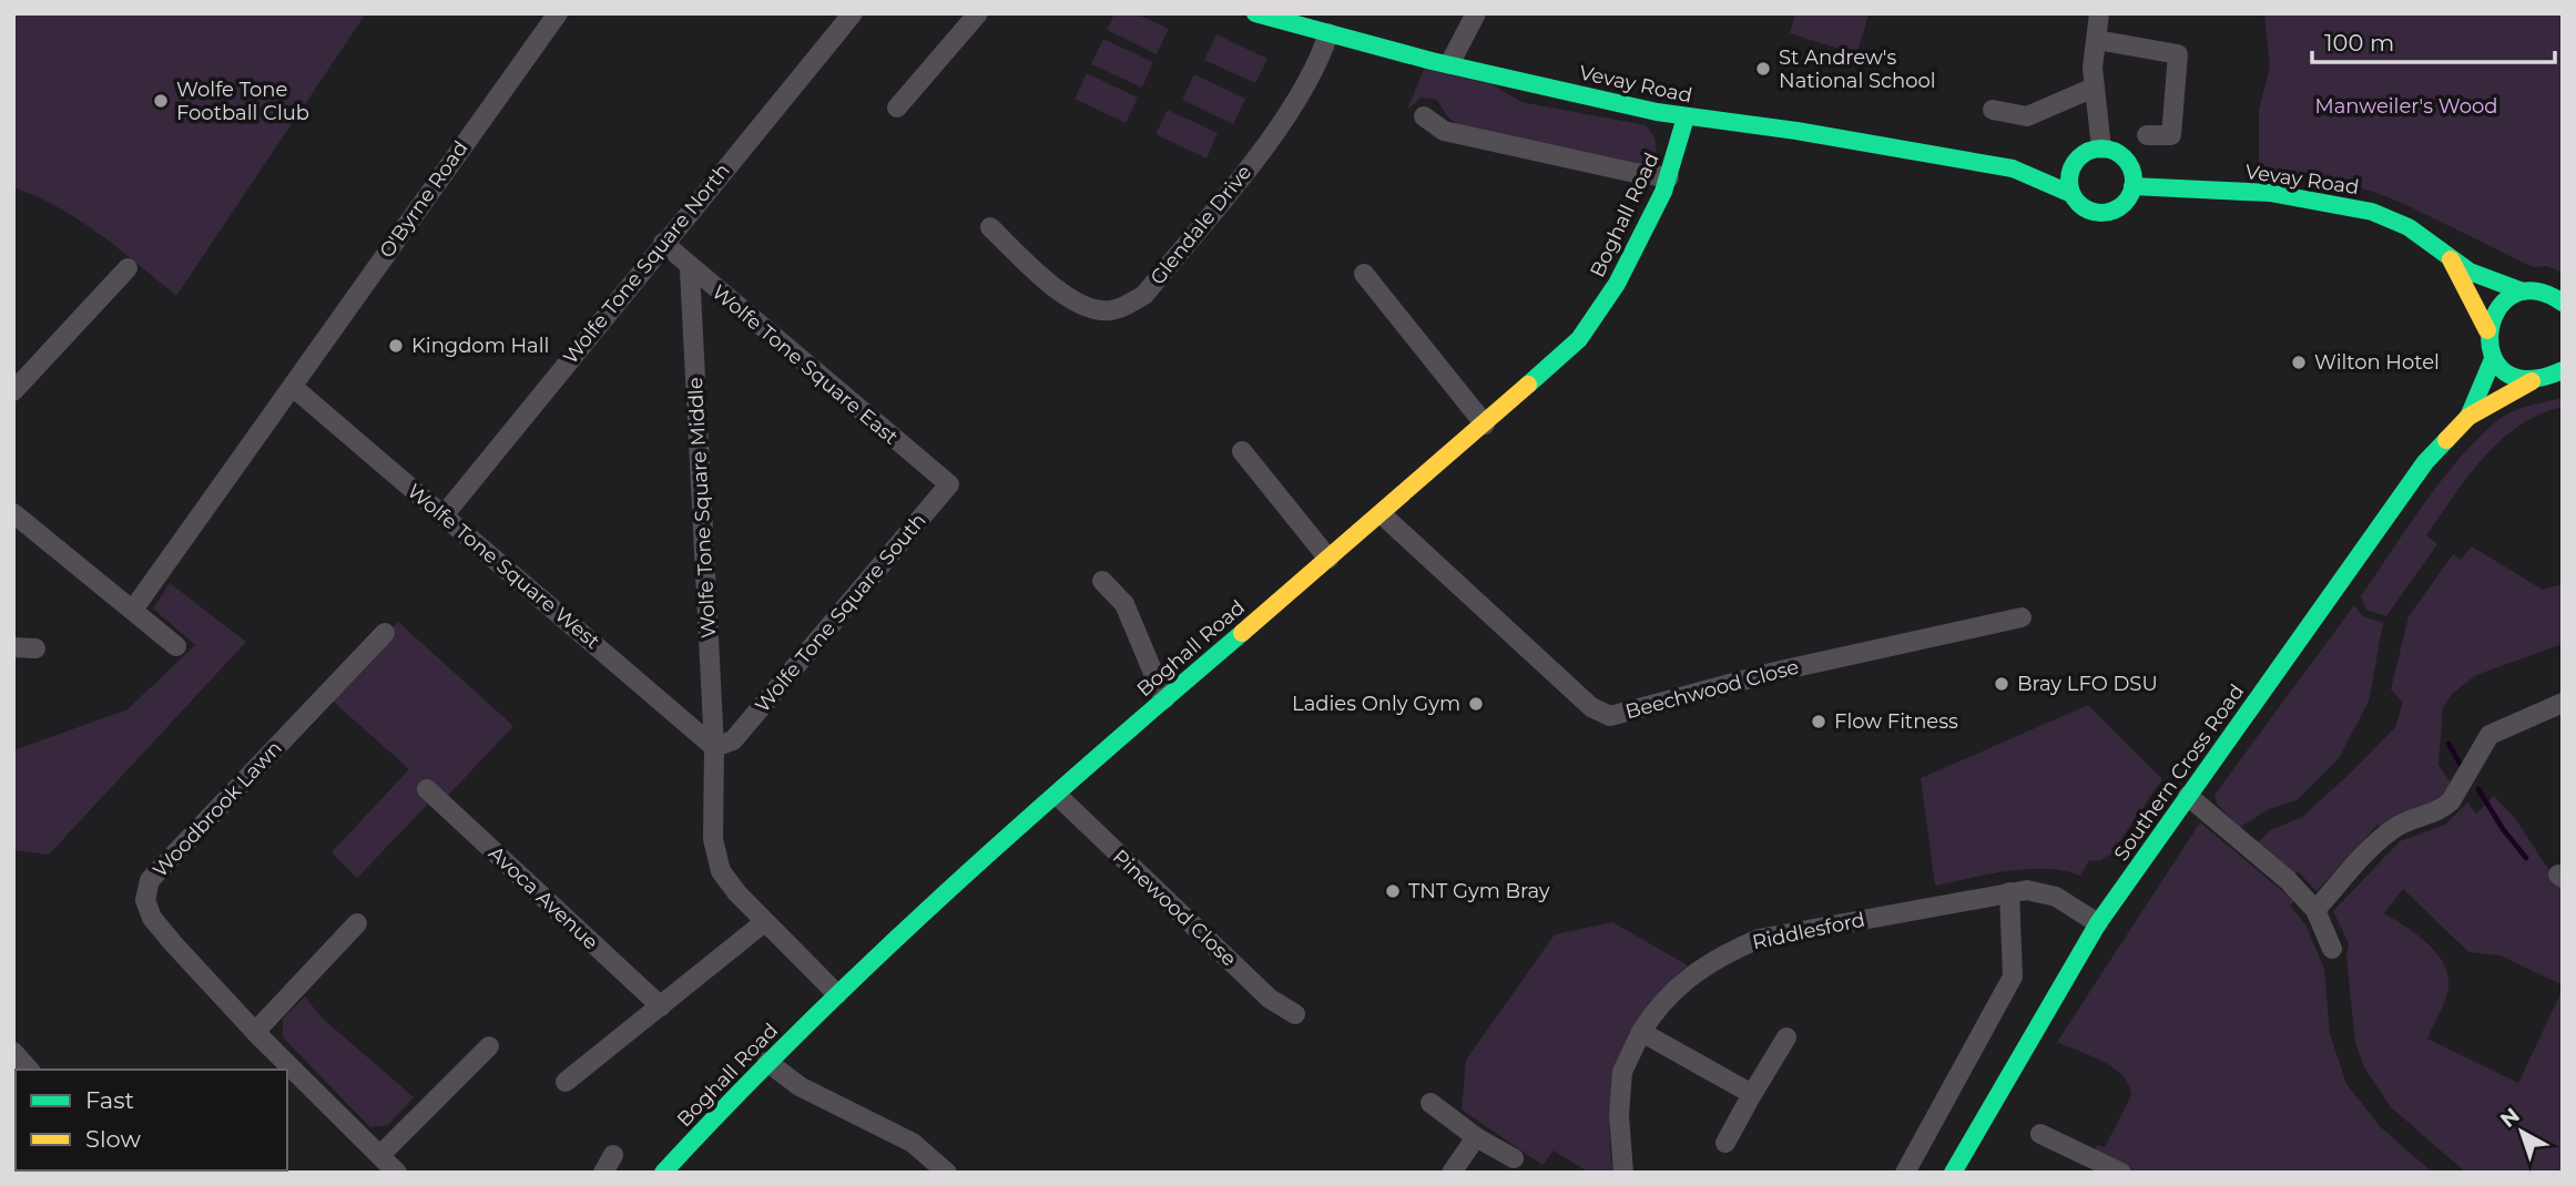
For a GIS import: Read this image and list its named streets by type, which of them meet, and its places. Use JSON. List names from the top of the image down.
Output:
{
  "streets": {
    "main road": ["Vevay Road", "Boghall Road", "Southern Cross Road"],
    "street": [
      "O'Byrne Road",
      "Glendale Drive",
      "Wolfe Tone Square North",
      "Wolfe Tone Square East",
      "Wolfe Tone Square Middle",
      "Wolfe Tone Square West",
      "Wolfe Tone Square South",
      "Beechwood Close",
      "Woodbrook Lawn",
      "Avoca Avenue",
      "Pinewood Close",
      "Riddlesford"
    ]
  },
  "crossings": [
    ["Vevay Road", "Boghall Road"],
    ["Vevay Road", "Glendale Drive"],
    ["Vevay Road", "Southern Cross Road"],
    ["O'Byrne Road", "Wolfe Tone Square West"],
    ["Boghall Road", "Beechwood Close"],
    ["Boghall Road", "Pinewood Close"],
    ["Wolfe Tone Square North", "Wolfe Tone Square East"],
    ["Wolfe Tone Square North", "Wolfe Tone Square West"],
    ["Wolfe Tone Square East", "Wolfe Tone Square Middle"],
    ["Wolfe Tone Square East", "Wolfe Tone Square South"],
    ["Wolfe Tone Square Middle", "Wolfe Tone Square West"],
    ["Wolfe Tone Square Middle", "Wolfe Tone Square South"],
    ["Wolfe Tone Square West", "Wolfe Tone Square South"],
    ["Southern Cross Road", "Riddlesford"]
  ],
  "parks": ["Manweiler's Wood"],
  "places": [
    "St Andrew's National School",
    "Wolfe Tone Football Club",
    "Kingdom Hall",
    "Wilton Hotel",
    "Bray LFO DSU",
    "Ladies Only Gym",
    "Flow Fitness",
    "TNT Gym Bray"
  ],
  "legend": ["Fast", "Slow"],
  "scale_bar": "100 m",
  "north": "top left"
}
